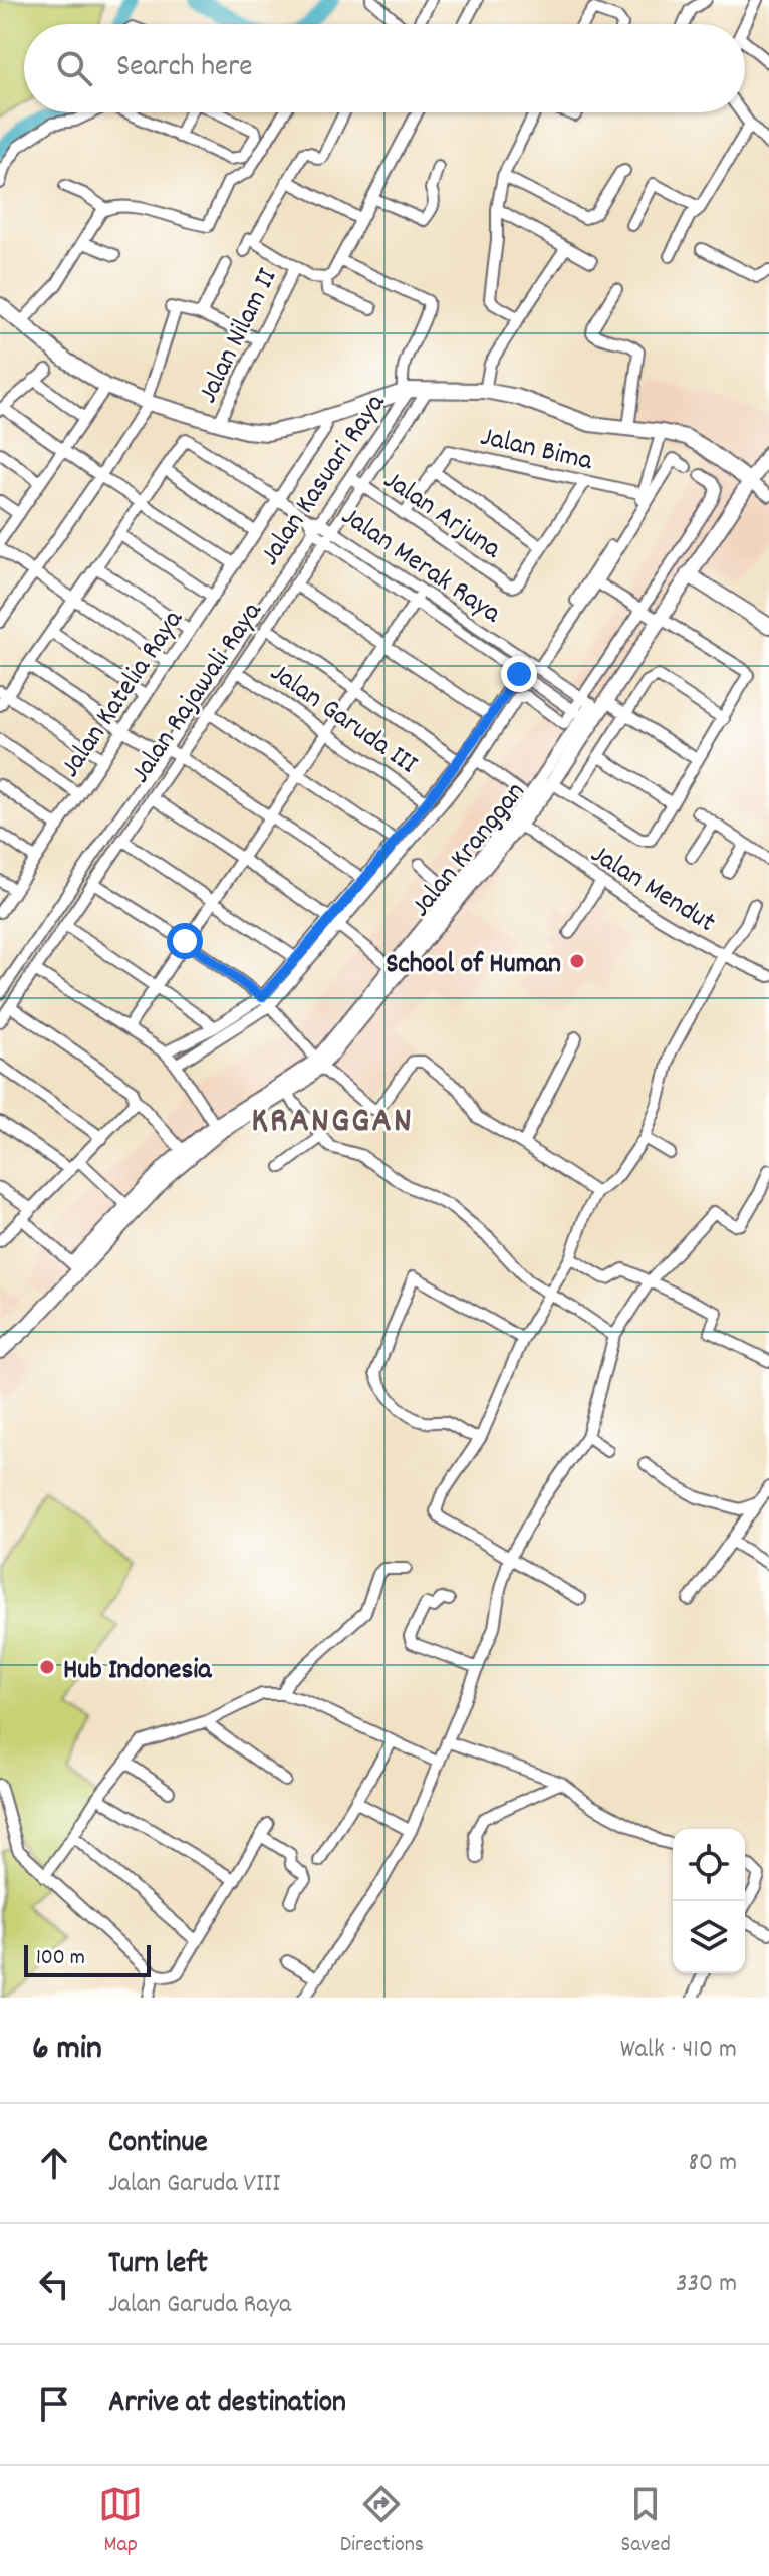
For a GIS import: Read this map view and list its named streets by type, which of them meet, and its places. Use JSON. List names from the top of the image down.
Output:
{
  "streets": {
    "main road": ["Jalan Kranggan"],
    "street": [
      "Jalan Nilam II",
      "Jalan Bima",
      "Jalan Kasuari Raya",
      "Jalan Arjuna",
      "Jalan Merak Raya",
      "Jalan Rajawali Raya",
      "Jalan Katelia Raya",
      "Jalan Garuda III",
      "Jalan Mendut"
    ]
  },
  "crossings": [
    ["Jalan Bima", "Jalan Arjuna"],
    ["Jalan Kasuari Raya", "Jalan Arjuna"],
    ["Jalan Kasuari Raya", "Jalan Merak Raya"],
    ["Jalan Arjuna", "Jalan Rajawali Raya"],
    ["Jalan Merak Raya", "Jalan Rajawali Raya"],
    ["Jalan Merak Raya", "Jalan Katelia Raya"],
    ["Jalan Merak Raya", "Jalan Kranggan"],
    ["Jalan Rajawali Raya", "Jalan Garuda III"],
    ["Jalan Kranggan", "Jalan Mendut"]
  ],
  "districts": ["KRANGGAN"],
  "places": ["School of Human", "Hub Indonesia"],
  "scale_bar": "100 m",
  "page": {
    "search": "Search here",
    "scale": "100 m",
    "heading": ["6 min", "Walk · 410 m"],
    "list": [
      ["Continue", "Jalan Garuda VIII", "80 m"],
      ["Turn left", "Jalan Garuda Raya", "330 m"],
      "Arrive at destination"
    ],
    "nav": ["Map", "Directions", "Saved"]
  }
}
